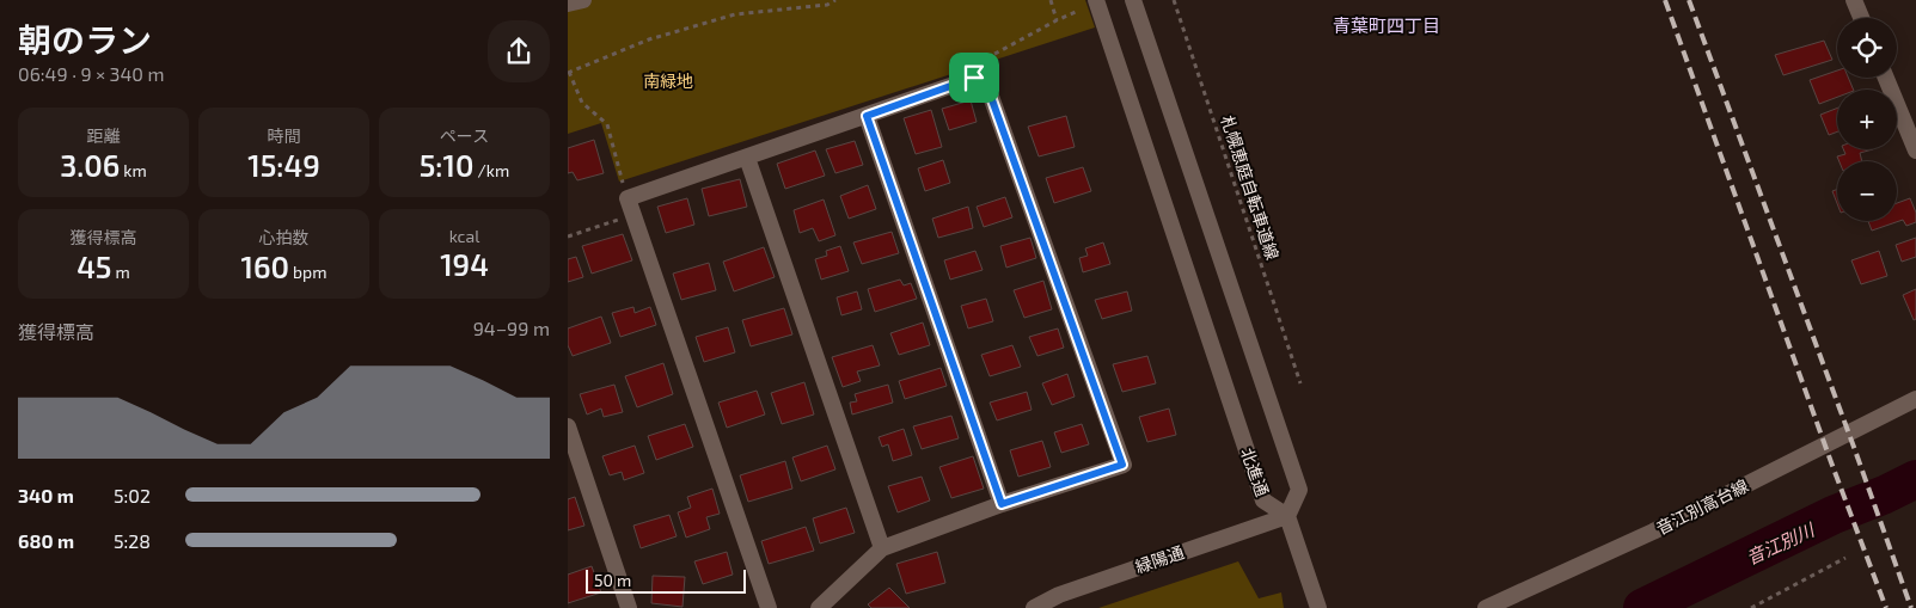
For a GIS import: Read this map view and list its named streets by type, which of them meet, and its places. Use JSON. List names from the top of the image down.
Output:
{
  "streets": {
    "street": ["北進通", "音江別高台線", "緑陽通"],
    "path": ["札幌恵庭自転車道線"]
  },
  "crossings": [
    ["北進通", "緑陽通"]
  ],
  "districts": ["青葉町四丁目"],
  "water": ["音江別川"],
  "parks": ["南緑地"],
  "scale_bar": "50 m",
  "page": {
    "heading": ["朝のラン", "06:49 · 9 × 340 m"],
    "map_buttons": ["+", "−"],
    "stats": [
      ["距離", "3.06 km"],
      ["時間", "15:49"],
      ["ペース", "5:10 /km"],
      ["獲得標高", "45 m"],
      ["心拍数", "160 bpm"],
      ["kcal", "194"]
    ],
    "chart": ["獲得標高", "94–99 m"],
    "list": [
      {
        "name": "340 m",
        "note": "5:02"
      },
      {
        "name": "680 m",
        "note": "5:28"
      }
    ],
    "scale": "50 m"
  }
}
